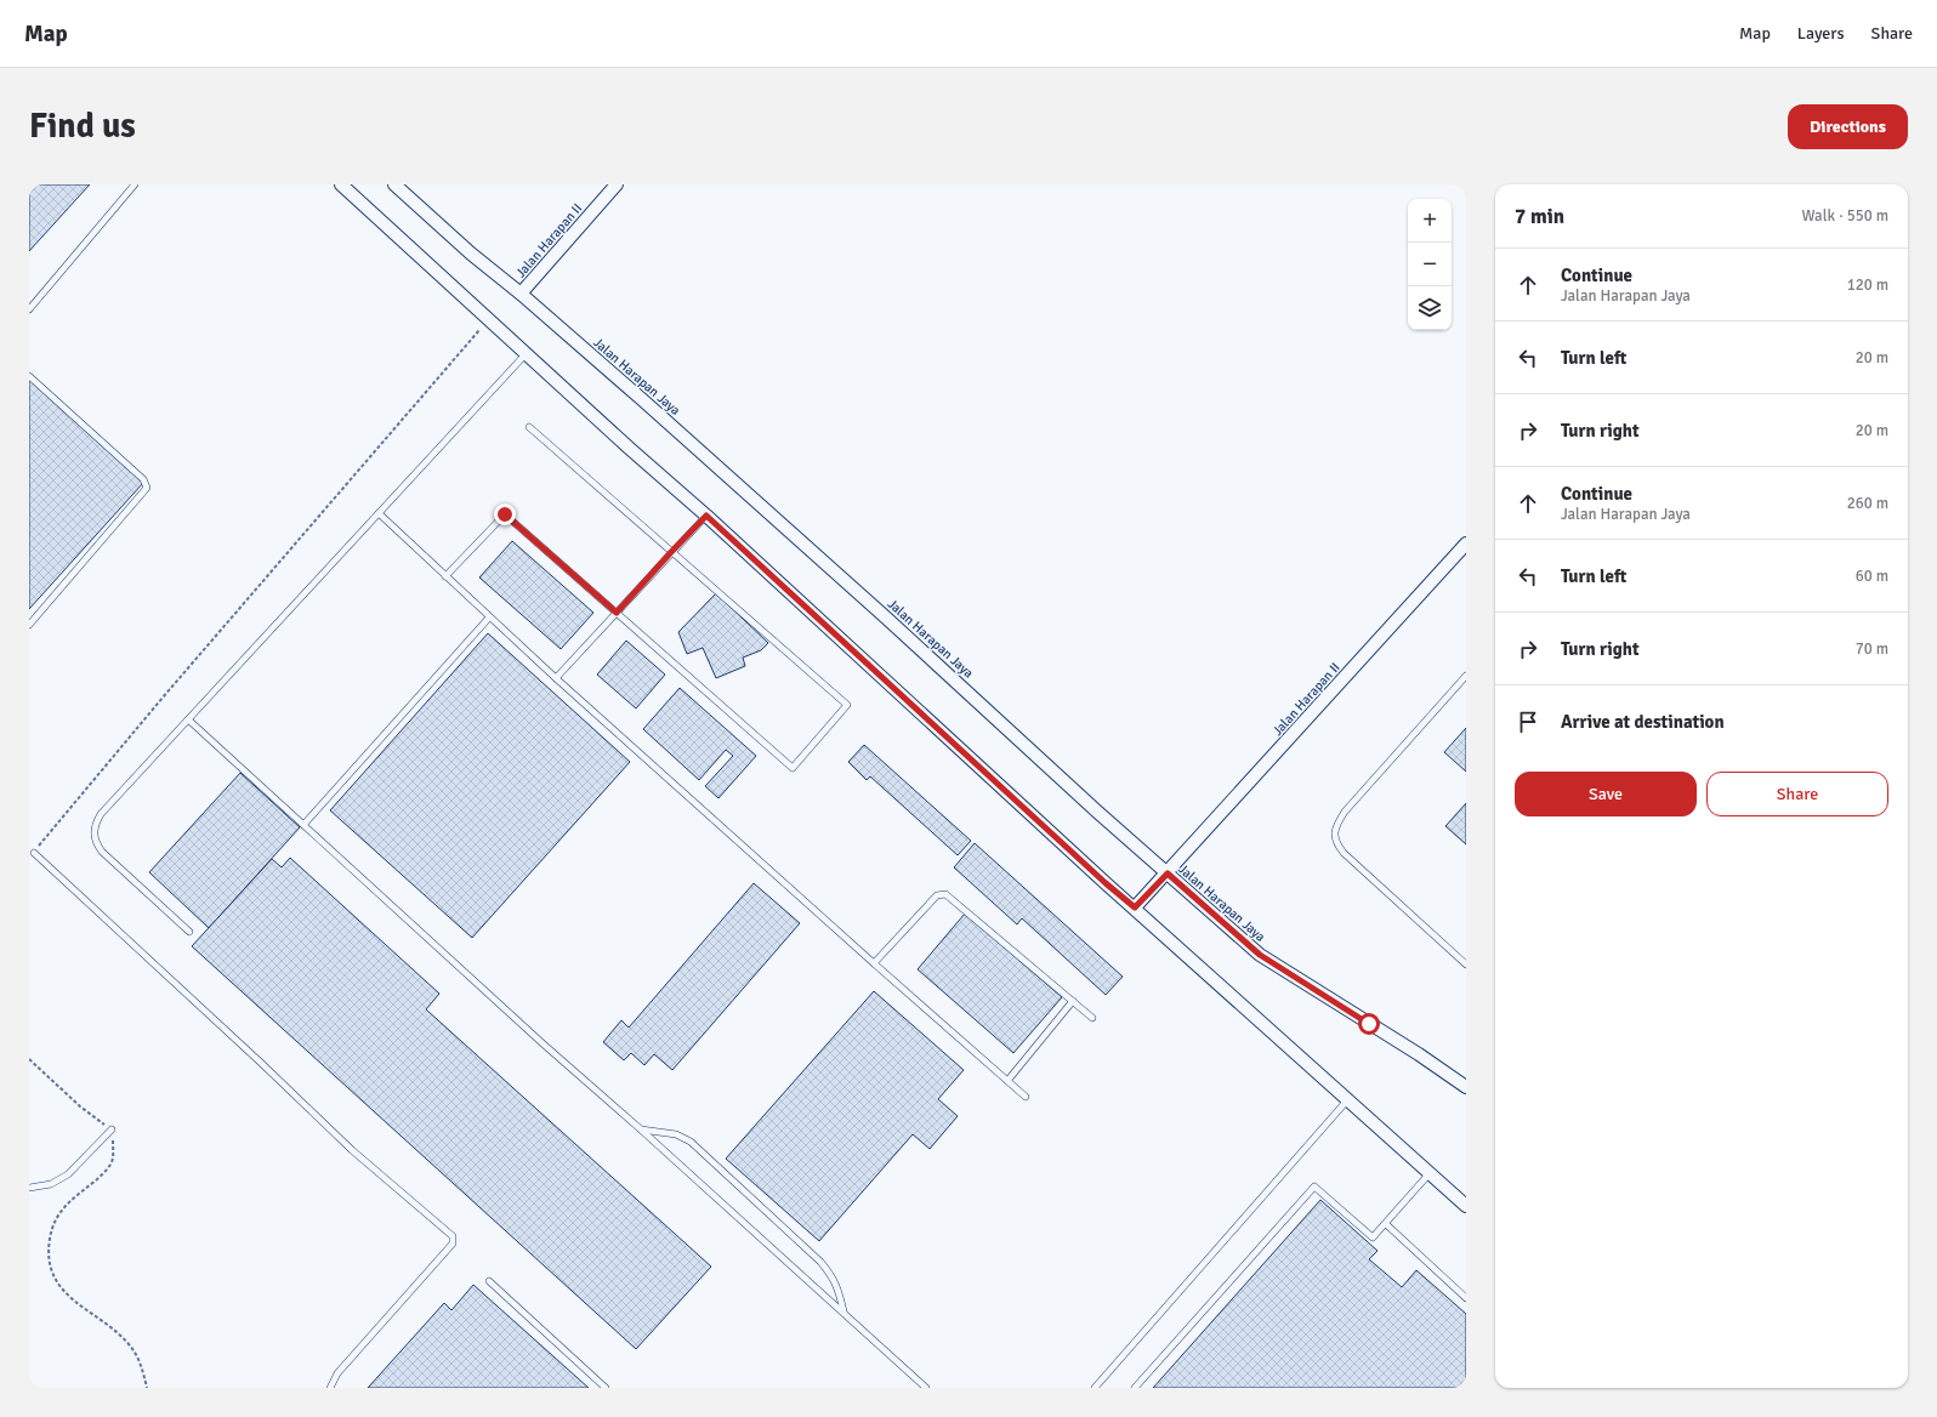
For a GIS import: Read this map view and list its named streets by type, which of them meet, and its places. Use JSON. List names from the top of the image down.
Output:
{
  "streets": {
    "street": ["Jalan Harapan II", "Jalan Harapan Jaya"]
  },
  "crossings": [
    ["Jalan Harapan II", "Jalan Harapan Jaya"]
  ],
  "page": {
    "header": "Map",
    "nav": ["Map", "Layers", "Share"],
    "buttons": [
      "Directions",
      ["Save", "Share"]
    ],
    "title": "Find us",
    "heading": ["7 min", "Walk · 550 m"],
    "map_buttons": ["+", "−"],
    "list": [
      ["Continue", "Jalan Harapan Jaya", "120 m"],
      ["Turn left", "20 m"],
      ["Turn right", "20 m"],
      ["Continue", "Jalan Harapan Jaya", "260 m"],
      ["Turn left", "60 m"],
      ["Turn right", "70 m"],
      "Arrive at destination"
    ]
  }
}
